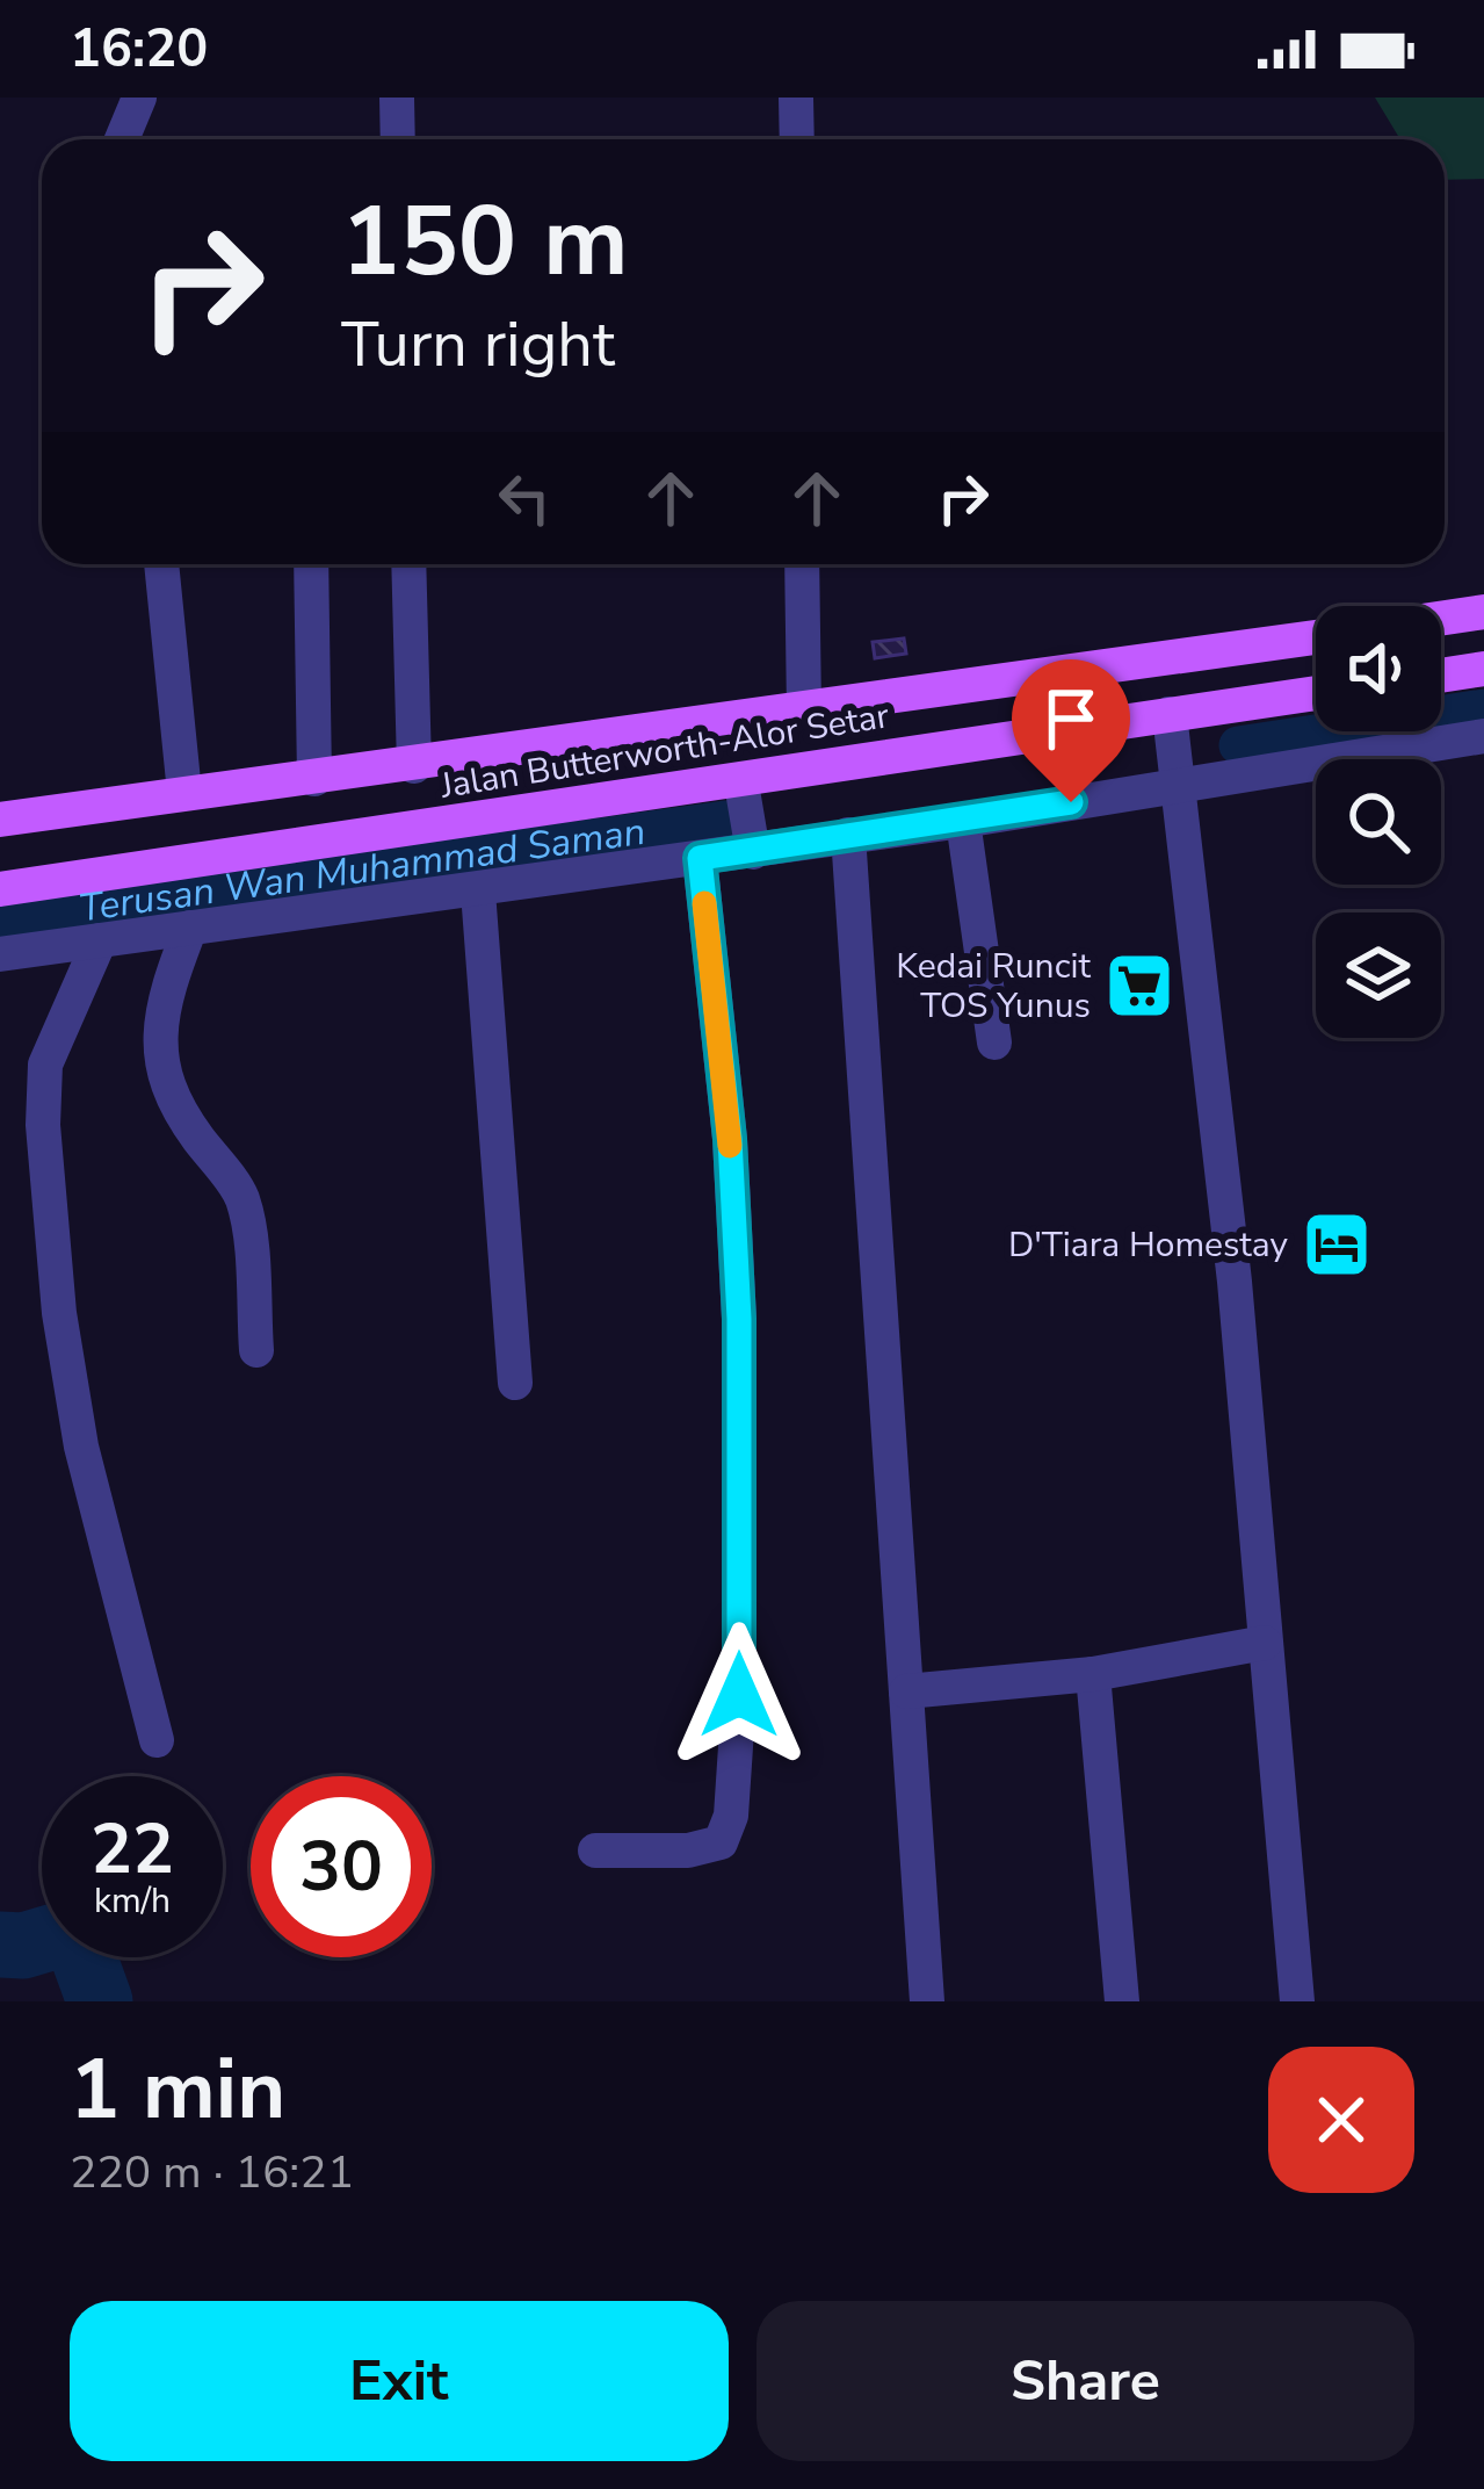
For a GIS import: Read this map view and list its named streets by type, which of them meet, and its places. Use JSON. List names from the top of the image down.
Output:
{
  "streets": {
    "main road": ["Jalan Butterworth-Alor Setar"]
  },
  "water": ["Terusan Wan Muhammad Saman"],
  "places": {
    "supermarket": ["Kedai Runcit TOS Yunus"],
    "hotel": ["D'Tiara Homestay"]
  },
  "page": {
    "status": "16:20",
    "turn": ["150 m", "Turn right"],
    "speed": "22 km/h",
    "limit": "30",
    "heading": ["1 min", "220 m · 16:21"],
    "buttons": ["Exit", "Share"]
  }
}
